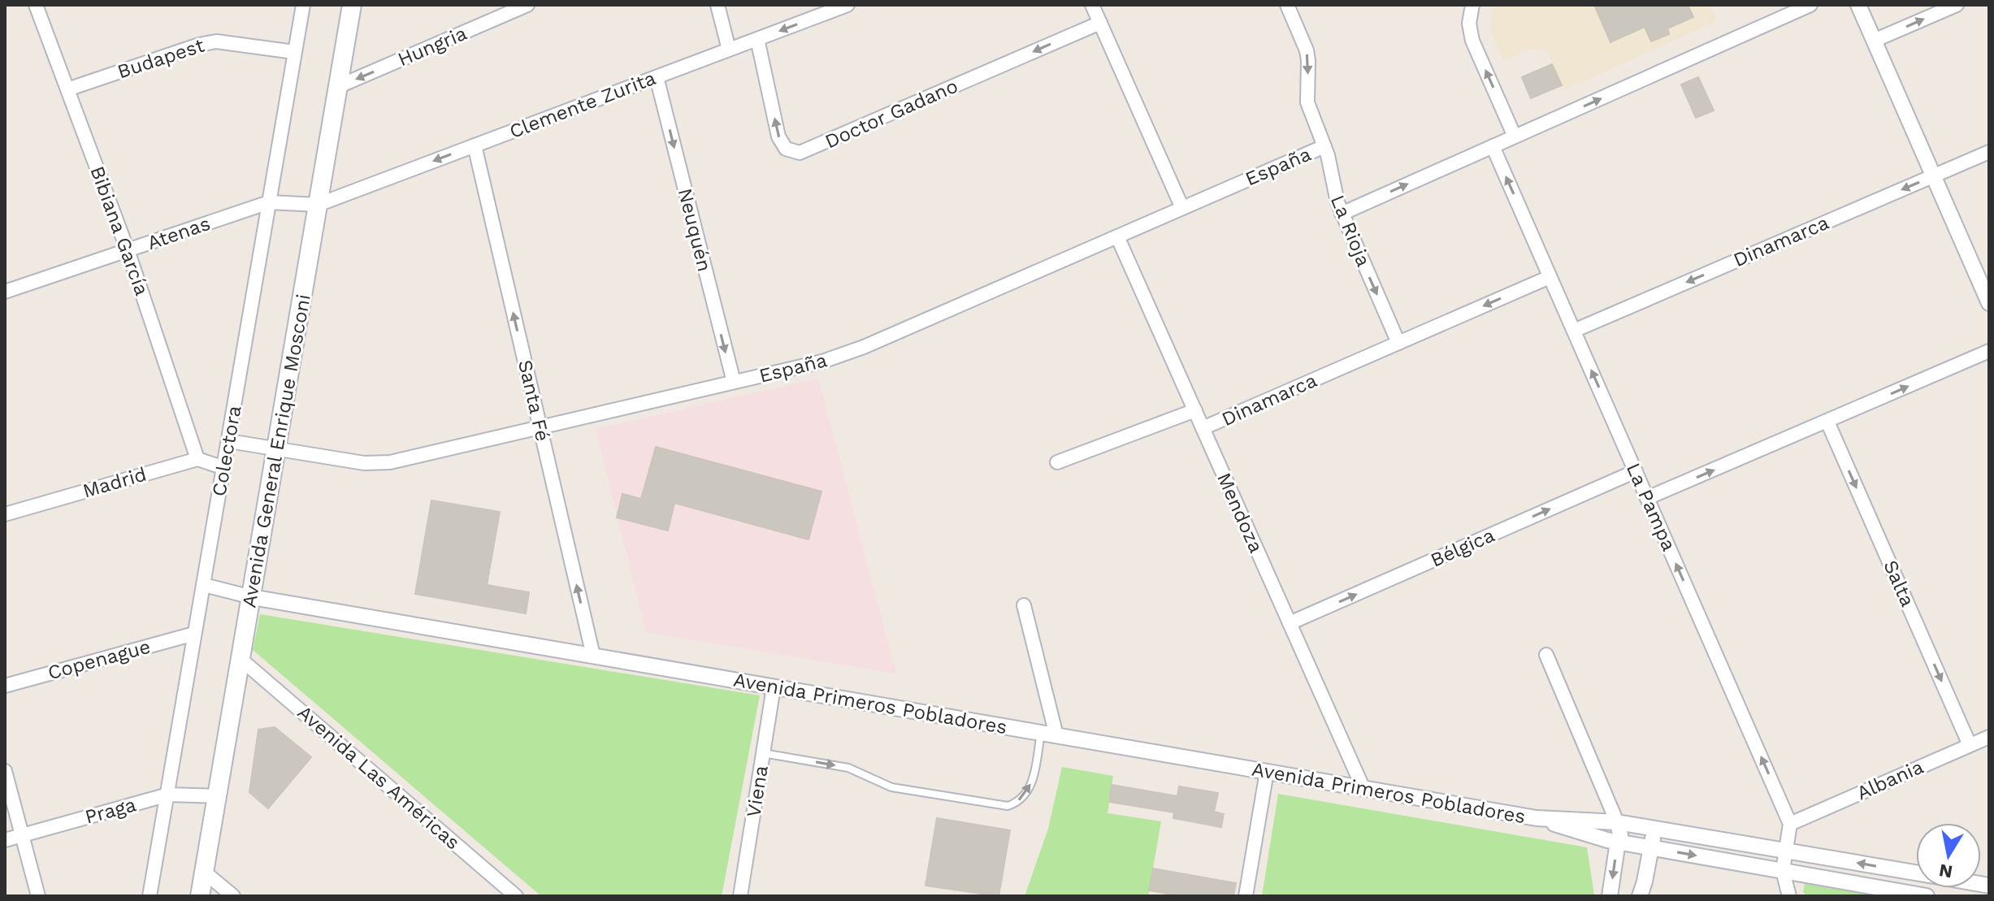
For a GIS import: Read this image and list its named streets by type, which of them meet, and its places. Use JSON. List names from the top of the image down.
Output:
{
  "streets": {
    "main road": ["Avenida General Enrique Mosconi"],
    "street": [
      "Hungria",
      "Budapest",
      "Clemente Zurita",
      "Doctor Gadano",
      "España",
      "Neuquén",
      "Bibiana García",
      "La Rioja",
      "Atenas",
      "Dinamarca",
      "Santa Fé",
      "Colectora",
      "Madrid",
      "La Pampa",
      "Mendoza",
      "Bélgica",
      "Salta",
      "Copenague",
      "Avenida Primeros Pobladores",
      "Avenida Las Américas",
      "Albania",
      "Viena",
      "Praga"
    ]
  },
  "crossings": [
    ["Hungria", "Avenida General Enrique Mosconi"],
    ["Budapest", "Bibiana García"],
    ["Budapest", "Colectora"],
    ["Clemente Zurita", "Doctor Gadano"],
    ["Clemente Zurita", "Neuquén"],
    ["Clemente Zurita", "Atenas"],
    ["Clemente Zurita", "Santa Fé"],
    ["Clemente Zurita", "Avenida General Enrique Mosconi"],
    ["España", "Neuquén"],
    ["España", "La Rioja"],
    ["España", "Santa Fé"],
    ["España", "Colectora"],
    ["España", "Avenida General Enrique Mosconi"],
    ["España", "Mendoza"],
    ["Bibiana García", "Atenas"],
    ["Bibiana García", "Madrid"],
    ["La Rioja", "Dinamarca"],
    ["Atenas", "Colectora"],
    ["Atenas", "Avenida General Enrique Mosconi"],
    ["Dinamarca", "La Pampa"],
    ["Dinamarca", "Mendoza"],
    ["Santa Fé", "Avenida Primeros Pobladores"],
    ["Colectora", "Copenague"],
    ["Colectora", "Avenida Primeros Pobladores"],
    ["Colectora", "Praga"],
    ["Avenida General Enrique Mosconi", "Avenida Primeros Pobladores"],
    ["Avenida General Enrique Mosconi", "Avenida Las Américas"],
    ["Avenida General Enrique Mosconi", "Praga"],
    ["La Pampa", "Bélgica"],
    ["La Pampa", "Albania"],
    ["Mendoza", "Bélgica"],
    ["Mendoza", "Avenida Primeros Pobladores"],
    ["Salta", "Albania"],
    ["Avenida Primeros Pobladores", "Viena"]
  ],
  "one_way": [
    "Hungria",
    "Clemente Zurita",
    "Neuquén",
    "La Rioja",
    "Dinamarca",
    "Santa Fé",
    "La Pampa",
    "Bélgica",
    "Salta"
  ],
  "north": "bottom"
}
